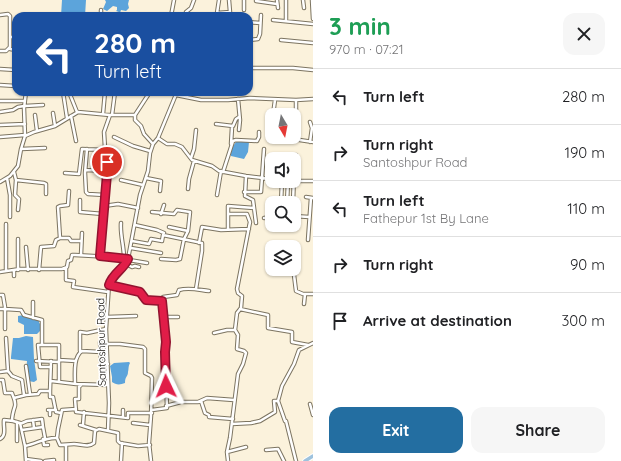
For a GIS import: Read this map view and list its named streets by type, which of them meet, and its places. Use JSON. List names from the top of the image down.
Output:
{
  "streets": {
    "street": ["Santoshpur Road"]
  },
  "north": "bottom",
  "page": {
    "heading": ["3 min", "970 m · 07:21"],
    "turn": ["280 m", "Turn left"],
    "list": [
      {
        "name": "Turn left",
        "value": "280 m"
      },
      {
        "name": "Turn right",
        "note": "Santoshpur Road",
        "value": "190 m"
      },
      {
        "name": "Turn left",
        "note": "Fathepur 1st By Lane",
        "value": "110 m"
      },
      {
        "name": "Turn right",
        "value": "90 m"
      },
      {
        "name": "Arrive at destination",
        "value": "300 m"
      }
    ],
    "buttons": ["Exit", "Share"]
  }
}
